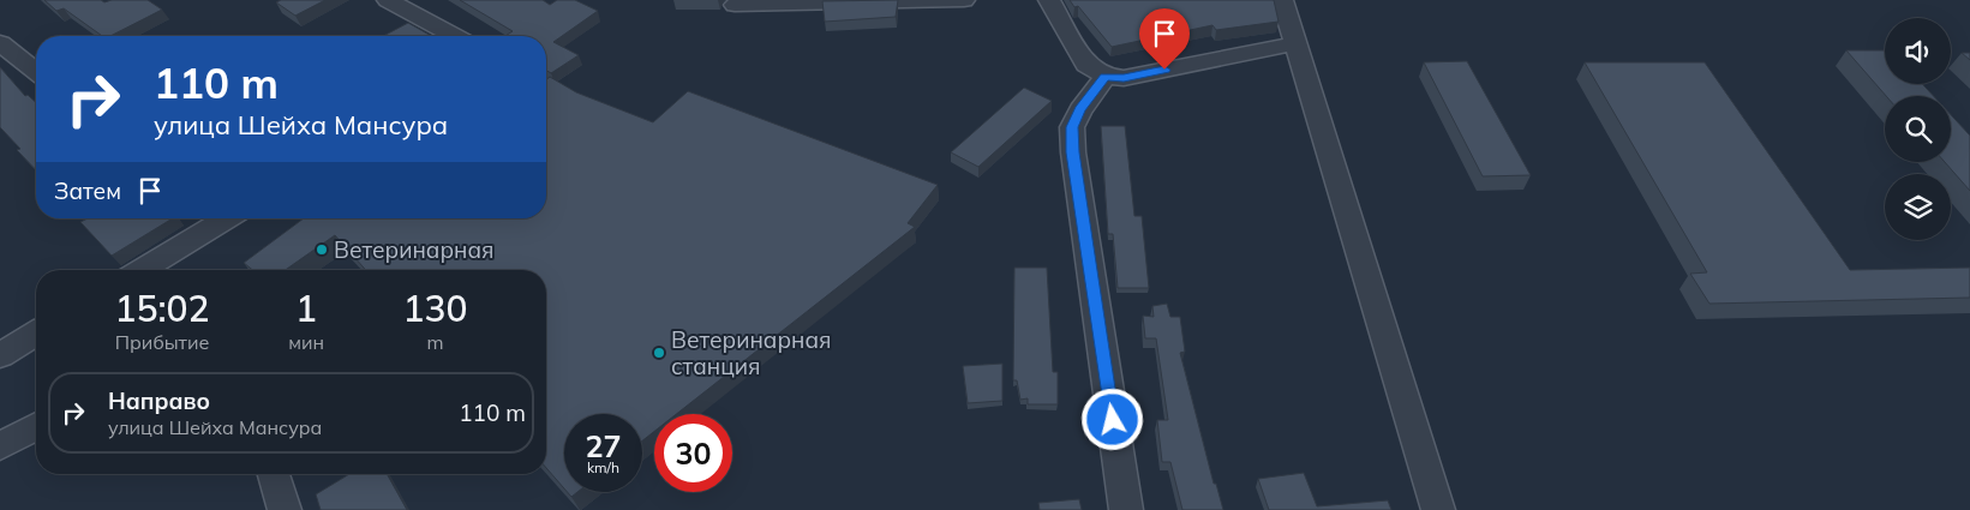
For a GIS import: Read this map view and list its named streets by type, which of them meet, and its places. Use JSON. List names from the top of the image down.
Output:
{
  "places": ["Ветеринарная", "Ветеринарная станция"],
  "page": {
    "turn": ["110 m", "улица Шейха Мансура"],
    "then": "Затем",
    "eta": [
      "15:02",
      "Прибытие",
      "1",
      "мин",
      "130",
      "m"
    ],
    "list": [
      {
        "name": "Направо",
        "note": "улица Шейха Мансура",
        "value": "110 m"
      }
    ],
    "speed": "27 km/h",
    "limit": "30"
  }
}
